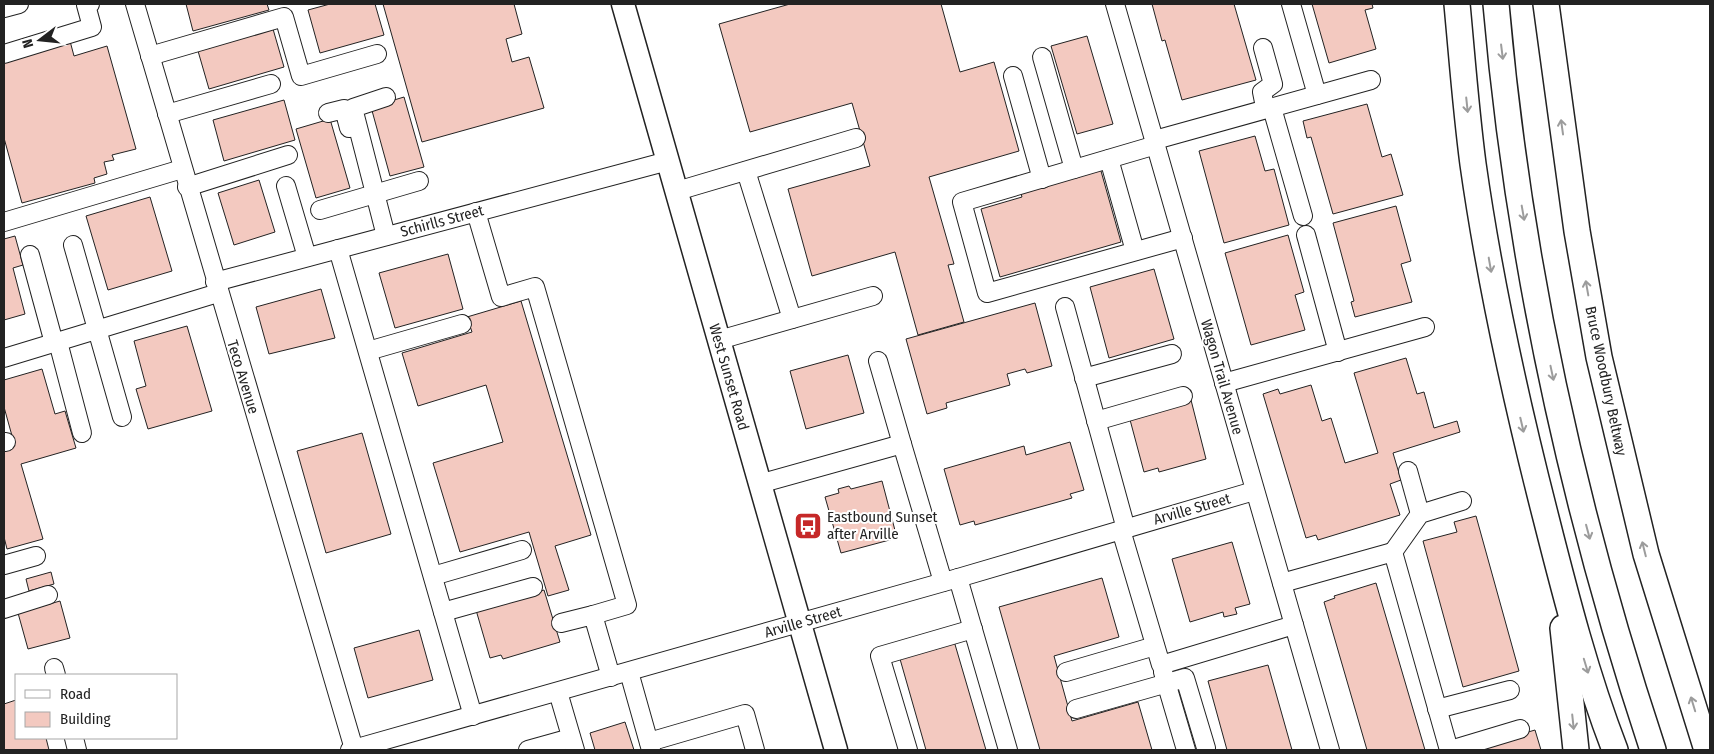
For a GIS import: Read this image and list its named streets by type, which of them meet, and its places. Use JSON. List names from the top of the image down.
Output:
{
  "streets": {
    "highway": ["Bruce Woodbury Beltway"],
    "main road": ["West Sunset Road"],
    "street": [
      "Schirlls Street",
      "Teco Avenue",
      "Wagon Trail Avenue",
      "Arville Street"
    ]
  },
  "crossings": [
    ["Schirlls Street", "Teco Avenue"],
    ["Schirlls Street", "West Sunset Road"],
    ["Teco Avenue", "Arville Street"],
    ["West Sunset Road", "Arville Street"],
    ["Wagon Trail Avenue", "Arville Street"]
  ],
  "places": {
    "bus stop": ["Eastbound Sunset after Arville"]
  },
  "legend": ["Road", "Building"],
  "north": "left"
}
